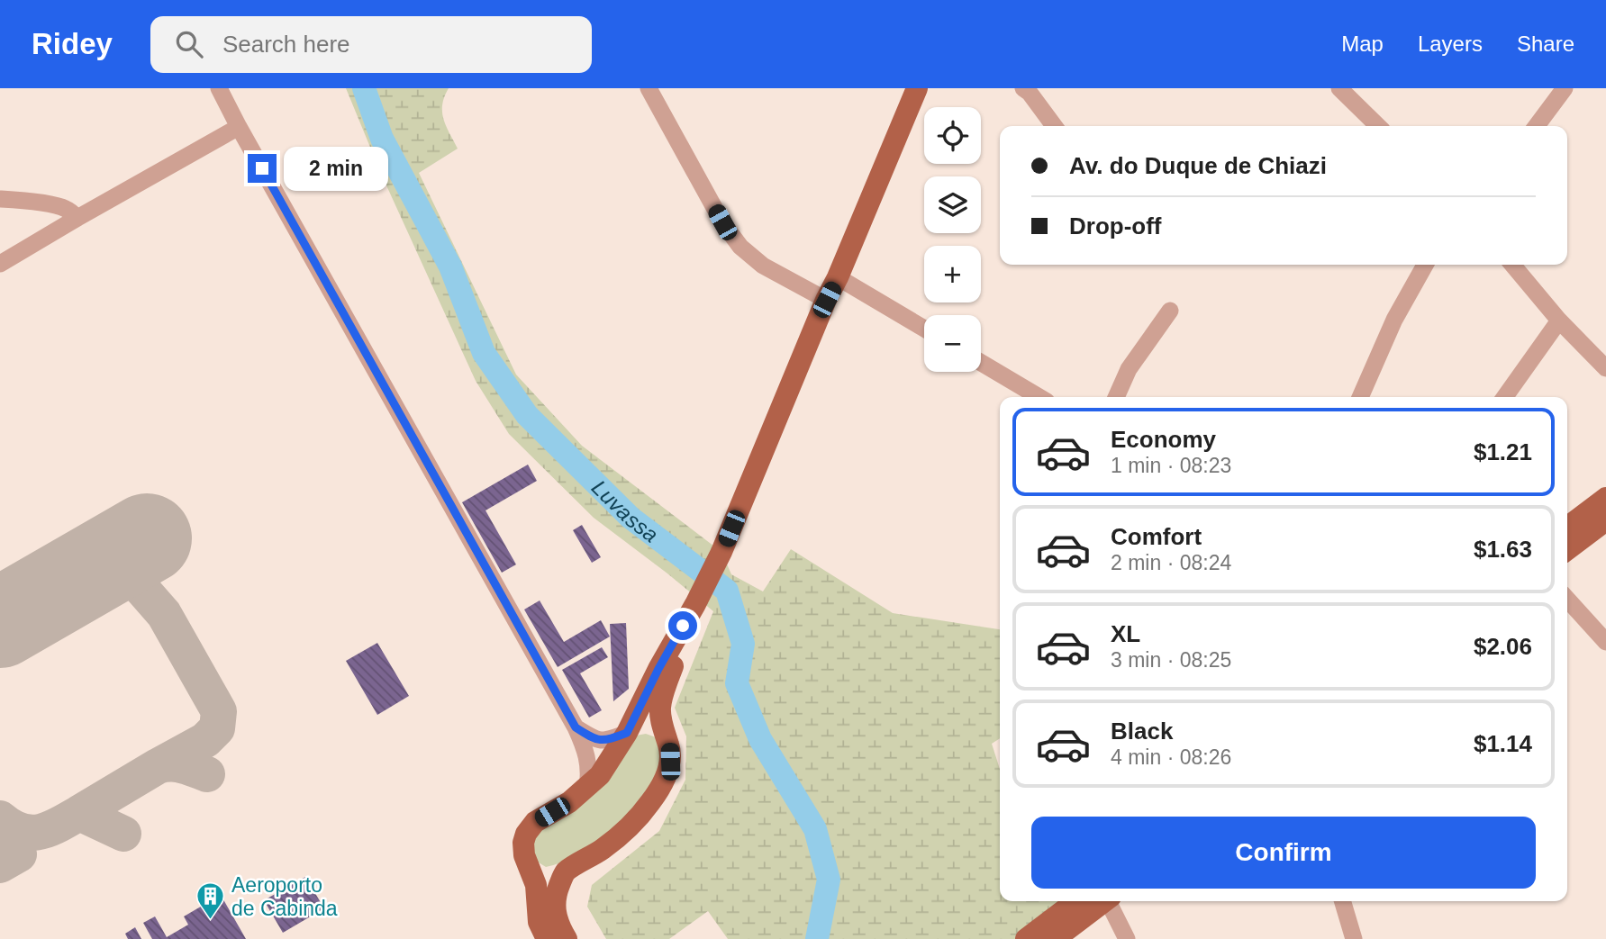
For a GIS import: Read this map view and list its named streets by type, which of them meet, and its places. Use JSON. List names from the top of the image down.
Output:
{
  "water": ["Luvassa"],
  "places": {
    "building": ["Aeroporto de Cabinda"]
  },
  "page": {
    "header": "Ridey",
    "search": "Search here",
    "nav": ["Map", "Layers", "Share"],
    "map_buttons": ["+", "−"],
    "banner": ["Av. do Duque de Chiazi", "Drop-off"],
    "bubble": "2 min",
    "list": [
      {
        "name": "Economy",
        "note": "1 min · 08:23",
        "value": "$1.21"
      },
      {
        "name": "Comfort",
        "note": "2 min · 08:24",
        "value": "$1.63"
      },
      {
        "name": "XL",
        "note": "3 min · 08:25",
        "value": "$2.06"
      },
      {
        "name": "Black",
        "note": "4 min · 08:26",
        "value": "$1.14"
      }
    ],
    "buttons": "Confirm"
  }
}
